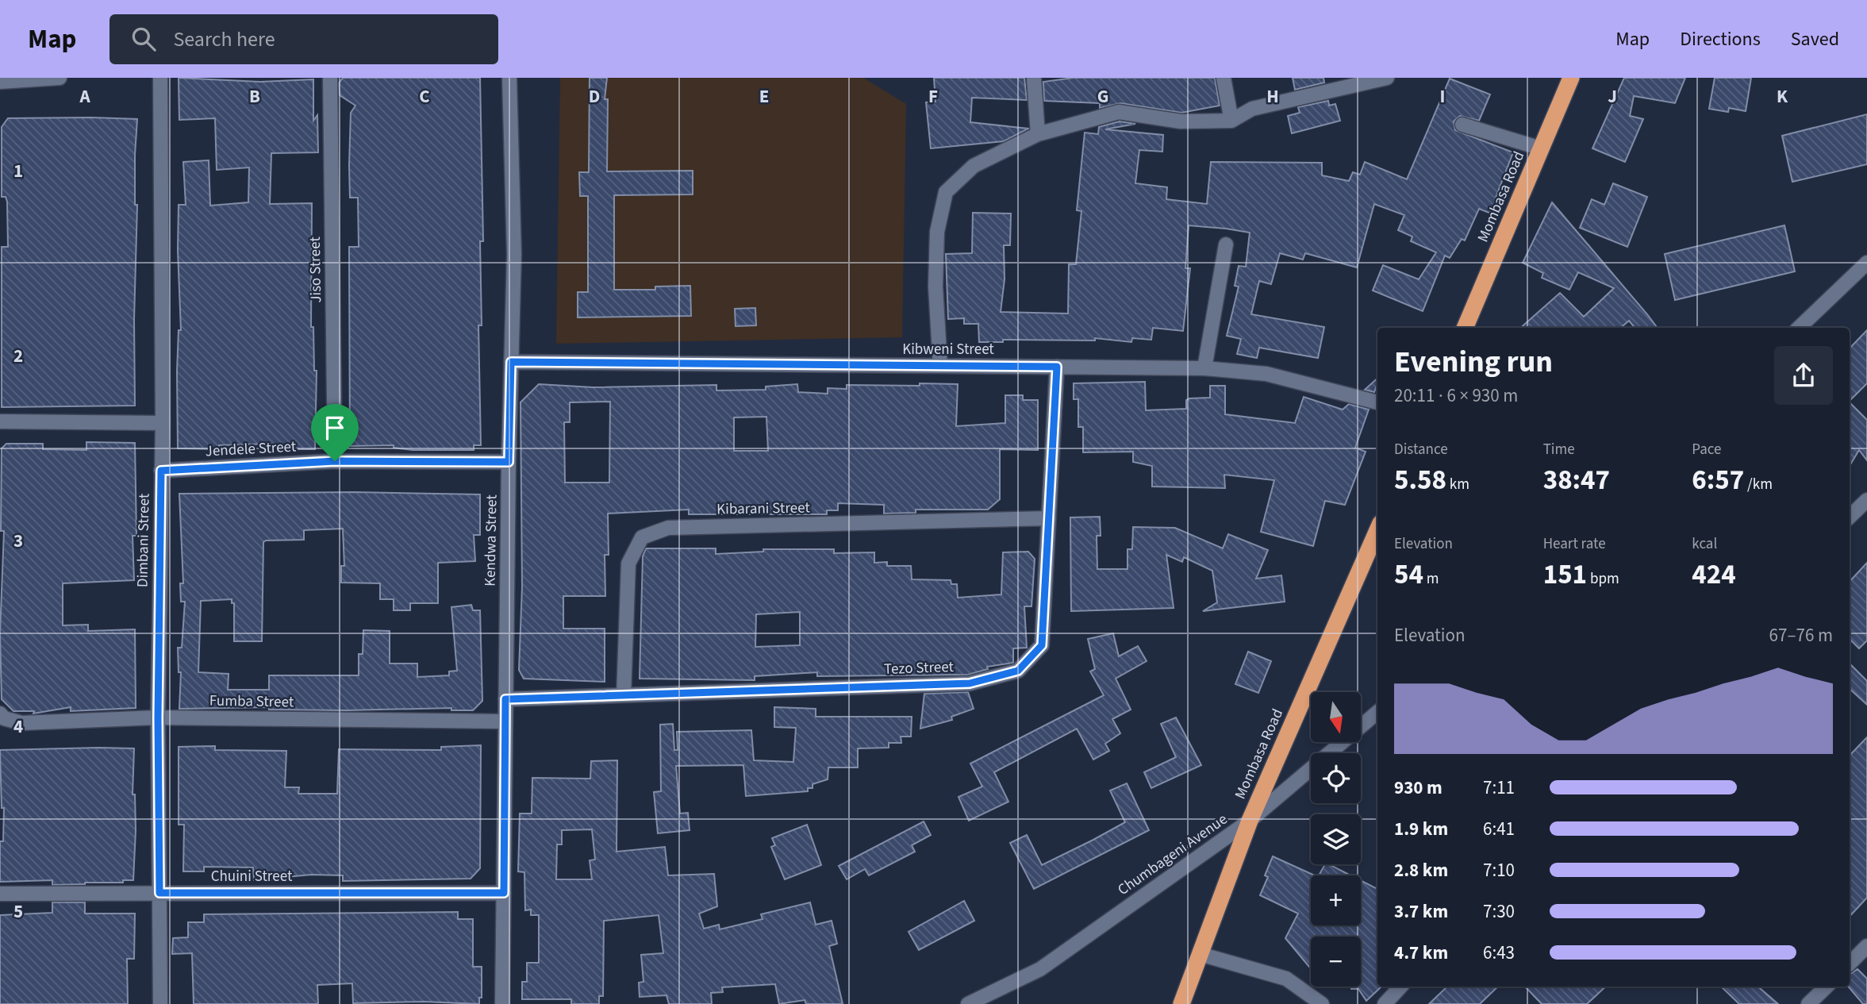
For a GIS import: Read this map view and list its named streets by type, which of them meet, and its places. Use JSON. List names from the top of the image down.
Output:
{
  "streets": {
    "highway": ["Mombasa Road"],
    "street": [
      "Jiso Street",
      "Kibweni Street",
      "Jendele Street",
      "Kibarani Street",
      "Dimbani Street",
      "Kendwa Street",
      "Tezo Street",
      "Fumba Street",
      "Chumbageni Avenue",
      "Chuini Street"
    ]
  },
  "crossings": [
    ["Mombasa Road", "Chumbageni Avenue"],
    ["Jiso Street", "Jendele Street"],
    ["Kibweni Street", "Kendwa Street"],
    ["Kibweni Street", "Tezo Street"],
    ["Jendele Street", "Dimbani Street"],
    ["Jendele Street", "Kendwa Street"],
    ["Kibarani Street", "Tezo Street"],
    ["Dimbani Street", "Fumba Street"],
    ["Dimbani Street", "Chuini Street"],
    ["Kendwa Street", "Tezo Street"],
    ["Kendwa Street", "Fumba Street"],
    ["Kendwa Street", "Chuini Street"]
  ],
  "north": "bottom",
  "page": {
    "header": "Map",
    "search": "Search here",
    "nav": ["Map", "Directions", "Saved"],
    "heading": ["Evening run", "20:11 · 6 × 930 m"],
    "stats": [
      ["Distance", "5.58 km"],
      ["Time", "38:47"],
      ["Pace", "6:57 /km"],
      ["Elevation", "54 m"],
      ["Heart rate", "151 bpm"],
      ["kcal", "424"]
    ],
    "chart": ["Elevation", "67–76 m"],
    "map_buttons": ["+", "−"],
    "list": [
      {
        "name": "930 m",
        "note": "7:11"
      },
      {
        "name": "1.9 km",
        "note": "6:41"
      },
      {
        "name": "2.8 km",
        "note": "7:10"
      },
      {
        "name": "3.7 km",
        "note": "7:30"
      },
      {
        "name": "4.7 km",
        "note": "6:43"
      }
    ]
  },
  "grid": {
    "columns": [
      "A",
      "B",
      "C",
      "D",
      "E",
      "F",
      "G",
      "H",
      "I",
      "J",
      "K"
    ],
    "rows": [
      "1",
      "2",
      "3",
      "4",
      "5"
    ]
  }
}
